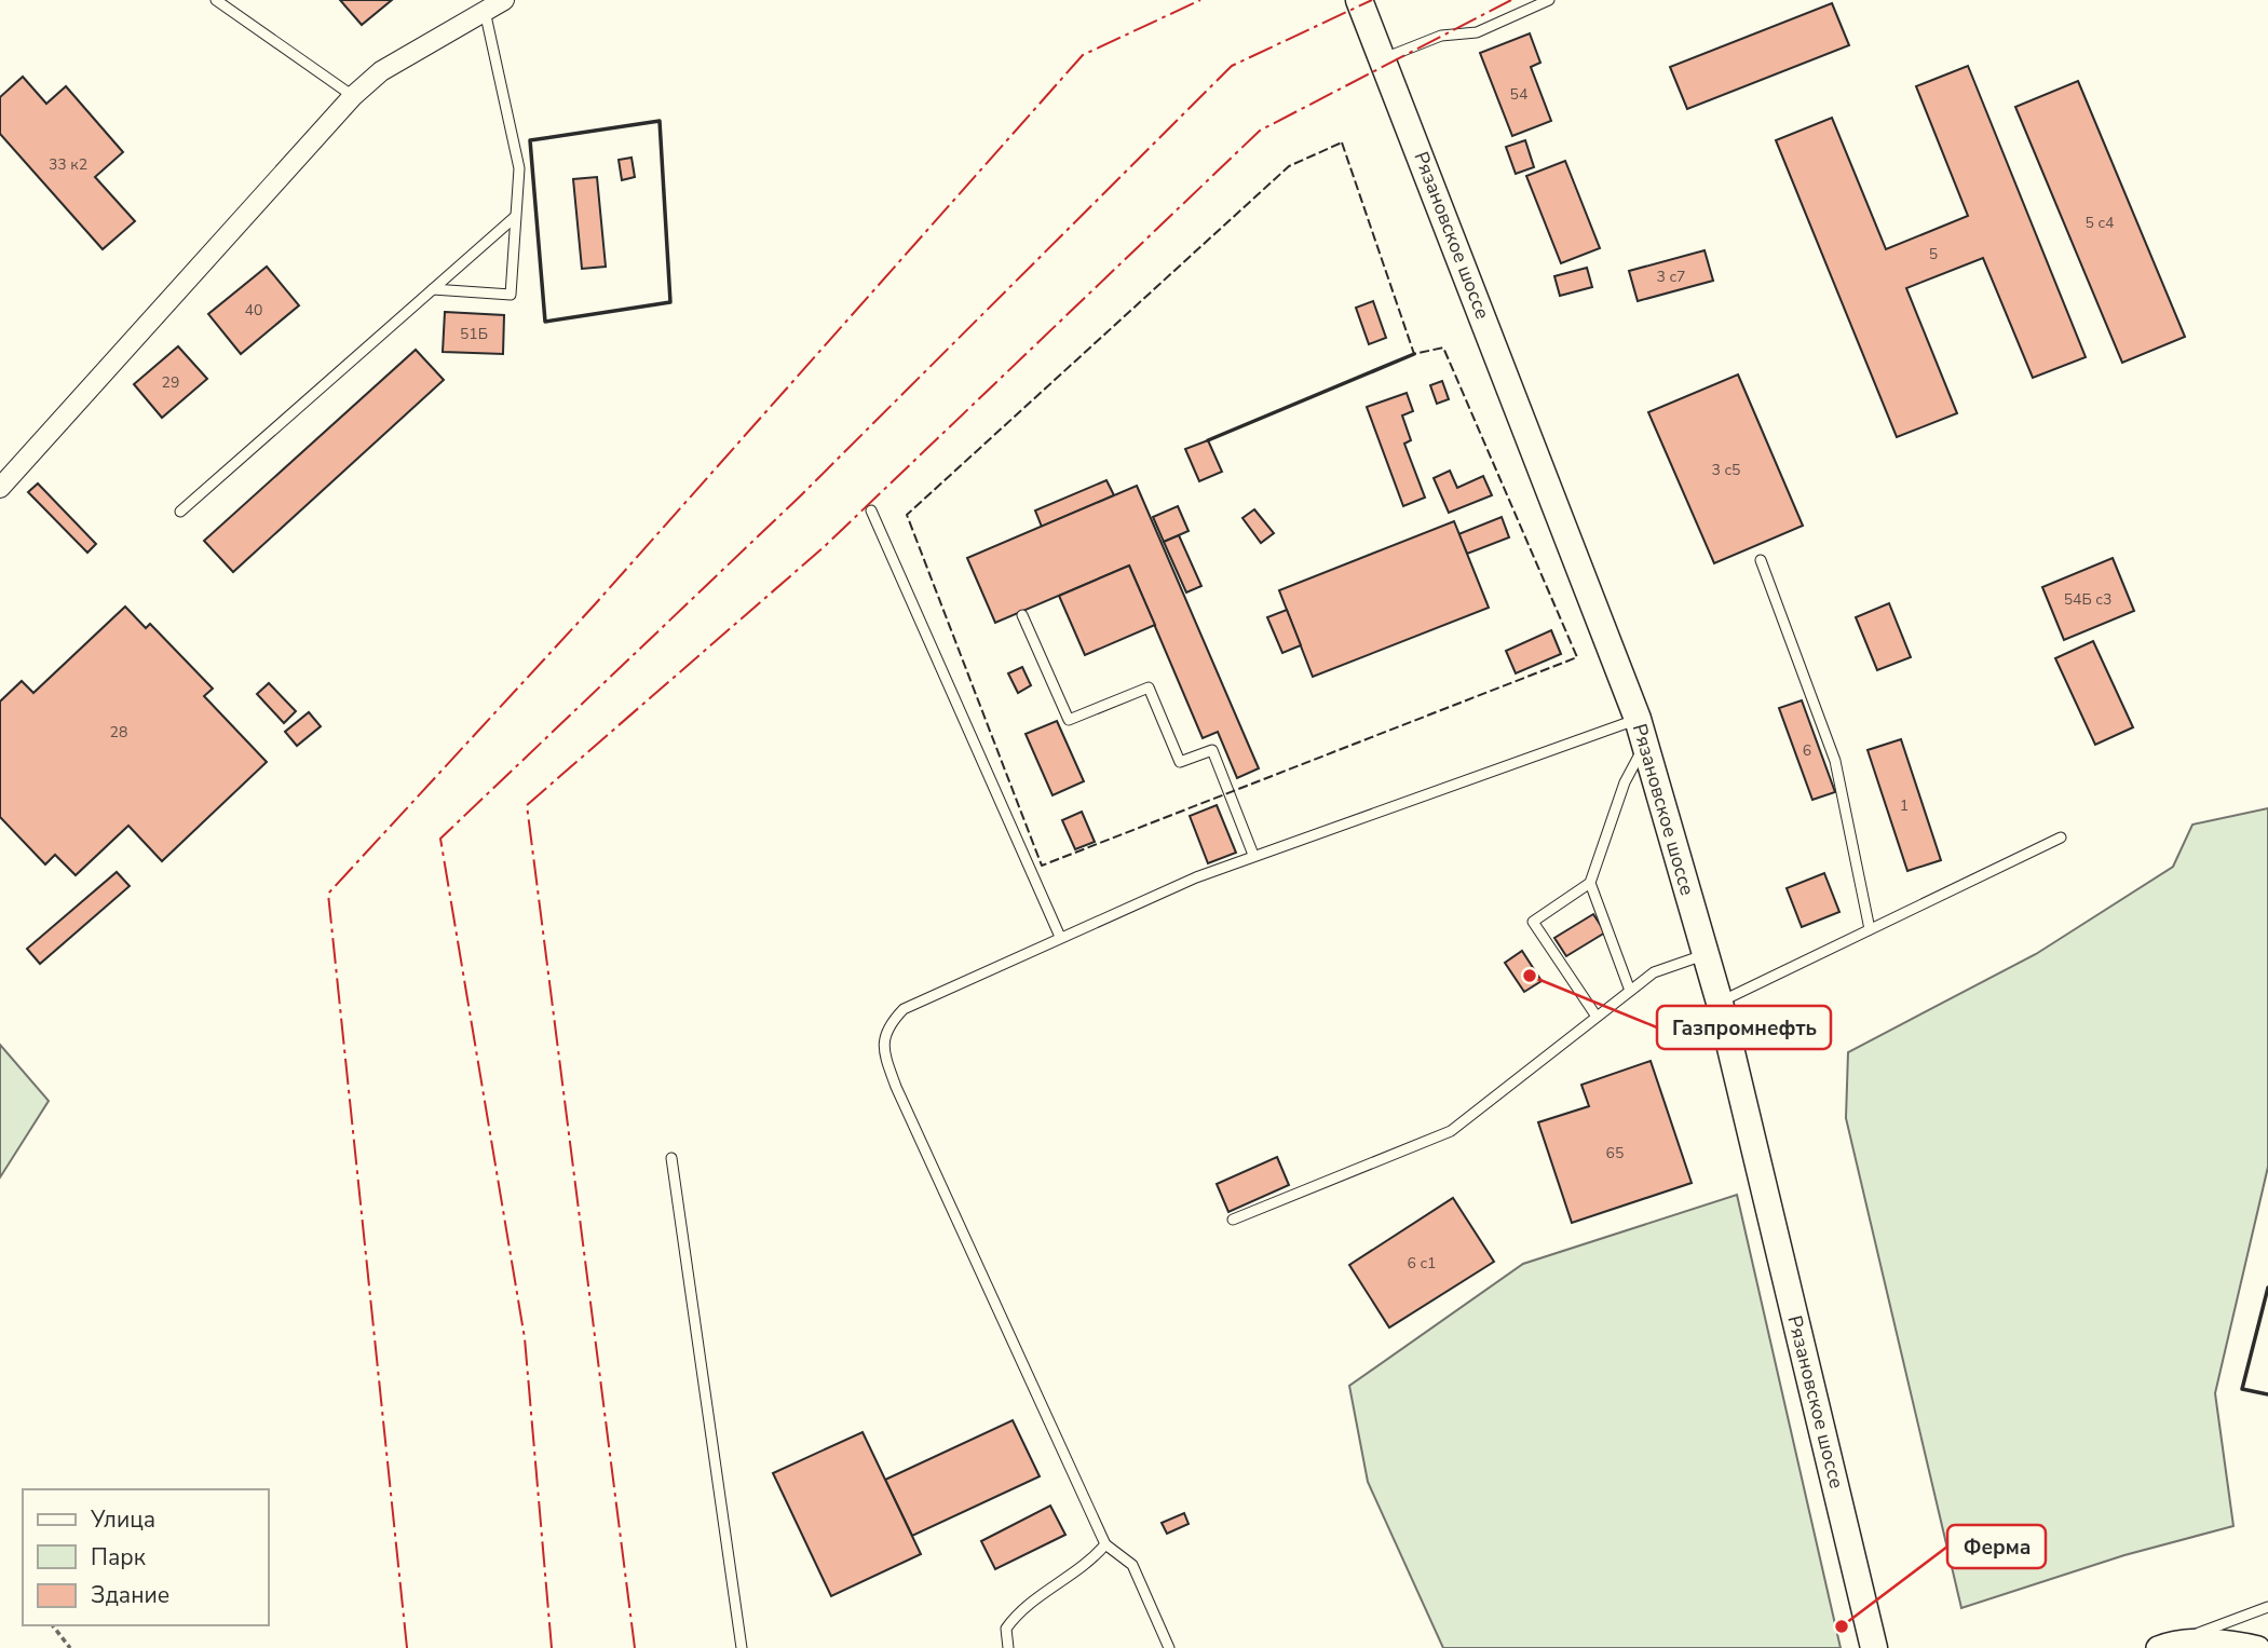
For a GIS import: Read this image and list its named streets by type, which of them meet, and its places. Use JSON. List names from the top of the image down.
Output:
{
  "streets": {
    "main road": ["Рязановское шоссе"]
  },
  "places": ["Газпромнефть", "Ферма"],
  "house_numbers": [
    "54",
    "33 к2",
    "5 с4",
    "5",
    "3 с7",
    "40",
    "51Б",
    "29",
    "3 с5",
    "54Б с3",
    "28",
    "6",
    "1",
    "65",
    "6 с1"
  ],
  "legend": ["Улица", "Парк", "Здание"]
}
